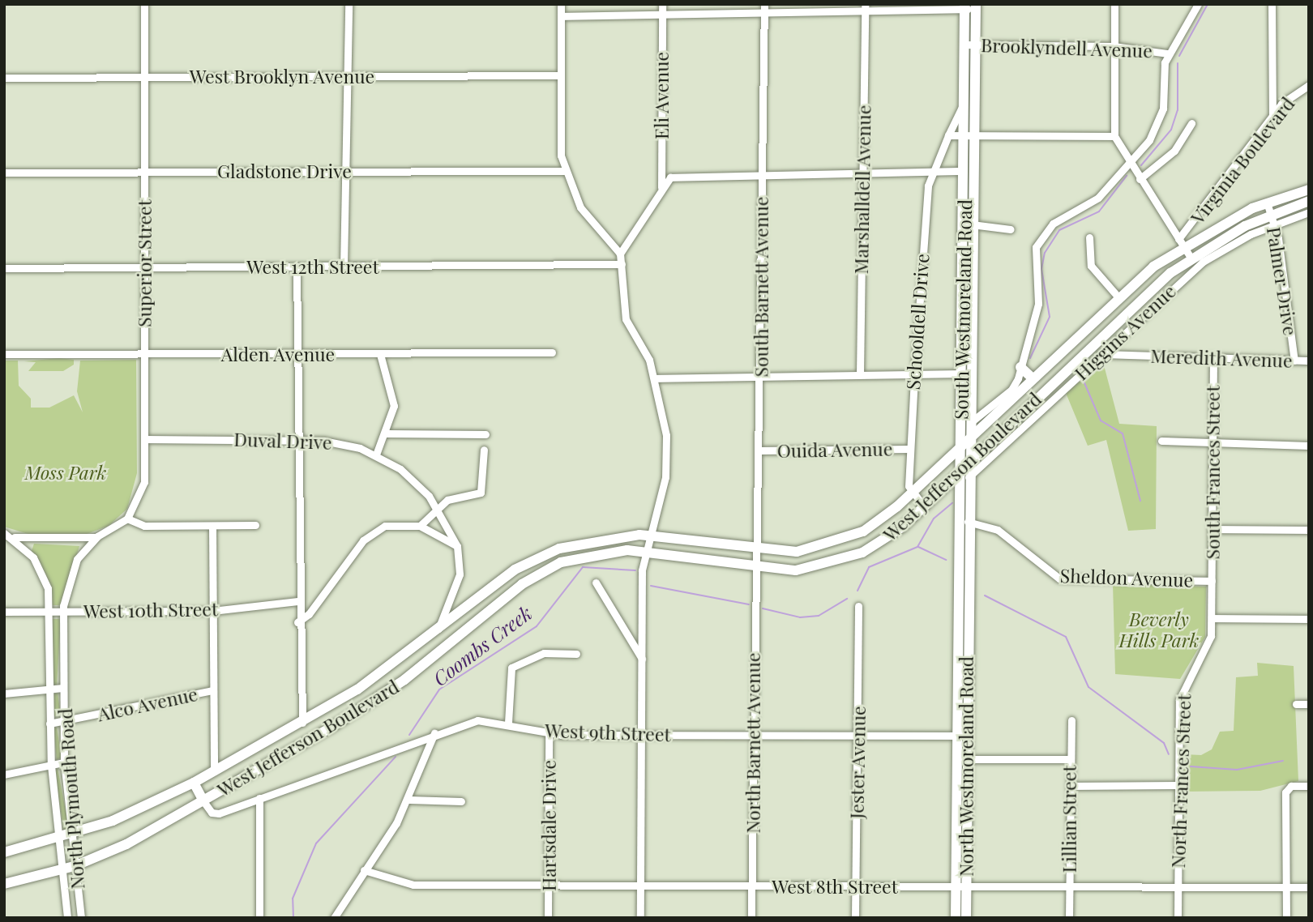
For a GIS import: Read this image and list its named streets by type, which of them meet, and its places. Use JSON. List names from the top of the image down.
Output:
{
  "streets": {
    "main road": ["South Westmoreland Road", "West Jefferson Boulevard", "North Westmoreland Road"],
    "street": [
      "Brooklyndell Avenue",
      "West Brooklyn Avenue",
      "Eli Avenue",
      "Virginia Boulevard",
      "Gladstone Drive",
      "Marshalldell Avenue",
      "Superior Street",
      "West 12th Street",
      "Palmer Drive",
      "South Barnett Avenue",
      "Schooldell Drive",
      "Higgins Avenue",
      "Alden Avenue",
      "Meredith Avenue",
      "Duval Drive",
      "Ouida Avenue",
      "South Frances Street",
      "Sheldon Avenue",
      "West 10th Street",
      "Alco Avenue",
      "West 9th Street",
      "North Barnett Avenue",
      "Jester Avenue",
      "North Frances Street",
      "North Plymouth Road",
      "Lillian Street",
      "Hartsdale Drive",
      "West 8th Street"
    ]
  },
  "crossings": [
    ["Brooklyndell Avenue", "South Westmoreland Road"],
    ["West Brooklyn Avenue", "Superior Street"],
    ["Virginia Boulevard", "West Jefferson Boulevard"],
    ["Gladstone Drive", "Superior Street"],
    ["Superior Street", "West 12th Street"],
    ["Superior Street", "Alden Avenue"],
    ["Superior Street", "Duval Drive"],
    ["Palmer Drive", "Higgins Avenue"],
    ["Palmer Drive", "Meredith Avenue"],
    ["Palmer Drive", "West Jefferson Boulevard"],
    ["South Barnett Avenue", "Ouida Avenue"],
    ["South Barnett Avenue", "West Jefferson Boulevard"],
    ["South Barnett Avenue", "North Barnett Avenue"],
    ["South Westmoreland Road", "Schooldell Drive"],
    ["South Westmoreland Road", "Higgins Avenue"],
    ["South Westmoreland Road", "West Jefferson Boulevard"],
    ["South Westmoreland Road", "Sheldon Avenue"],
    ["South Westmoreland Road", "North Westmoreland Road"],
    ["Schooldell Drive", "Ouida Avenue"],
    ["Schooldell Drive", "West Jefferson Boulevard"],
    ["Higgins Avenue", "Meredith Avenue"],
    ["Higgins Avenue", "West Jefferson Boulevard"],
    ["Meredith Avenue", "South Frances Street"],
    ["Duval Drive", "West Jefferson Boulevard"],
    ["West Jefferson Boulevard", "West 9th Street"],
    ["West Jefferson Boulevard", "North Barnett Avenue"],
    ["West Jefferson Boulevard", "North Plymouth Road"],
    ["South Frances Street", "Sheldon Avenue"],
    ["South Frances Street", "North Frances Street"],
    ["West 10th Street", "North Plymouth Road"],
    ["Alco Avenue", "North Plymouth Road"],
    ["West 9th Street", "North Barnett Avenue"],
    ["West 9th Street", "Jester Avenue"],
    ["West 9th Street", "North Westmoreland Road"],
    ["West 9th Street", "Hartsdale Drive"],
    ["North Barnett Avenue", "West 8th Street"],
    ["Jester Avenue", "West 8th Street"],
    ["North Westmoreland Road", "West 8th Street"],
    ["North Frances Street", "West 8th Street"],
    ["Lillian Street", "West 8th Street"],
    ["Hartsdale Drive", "West 8th Street"]
  ],
  "water": ["Coombs Creek"],
  "parks": ["Moss Park", "Beverly Hills Park"]
}
